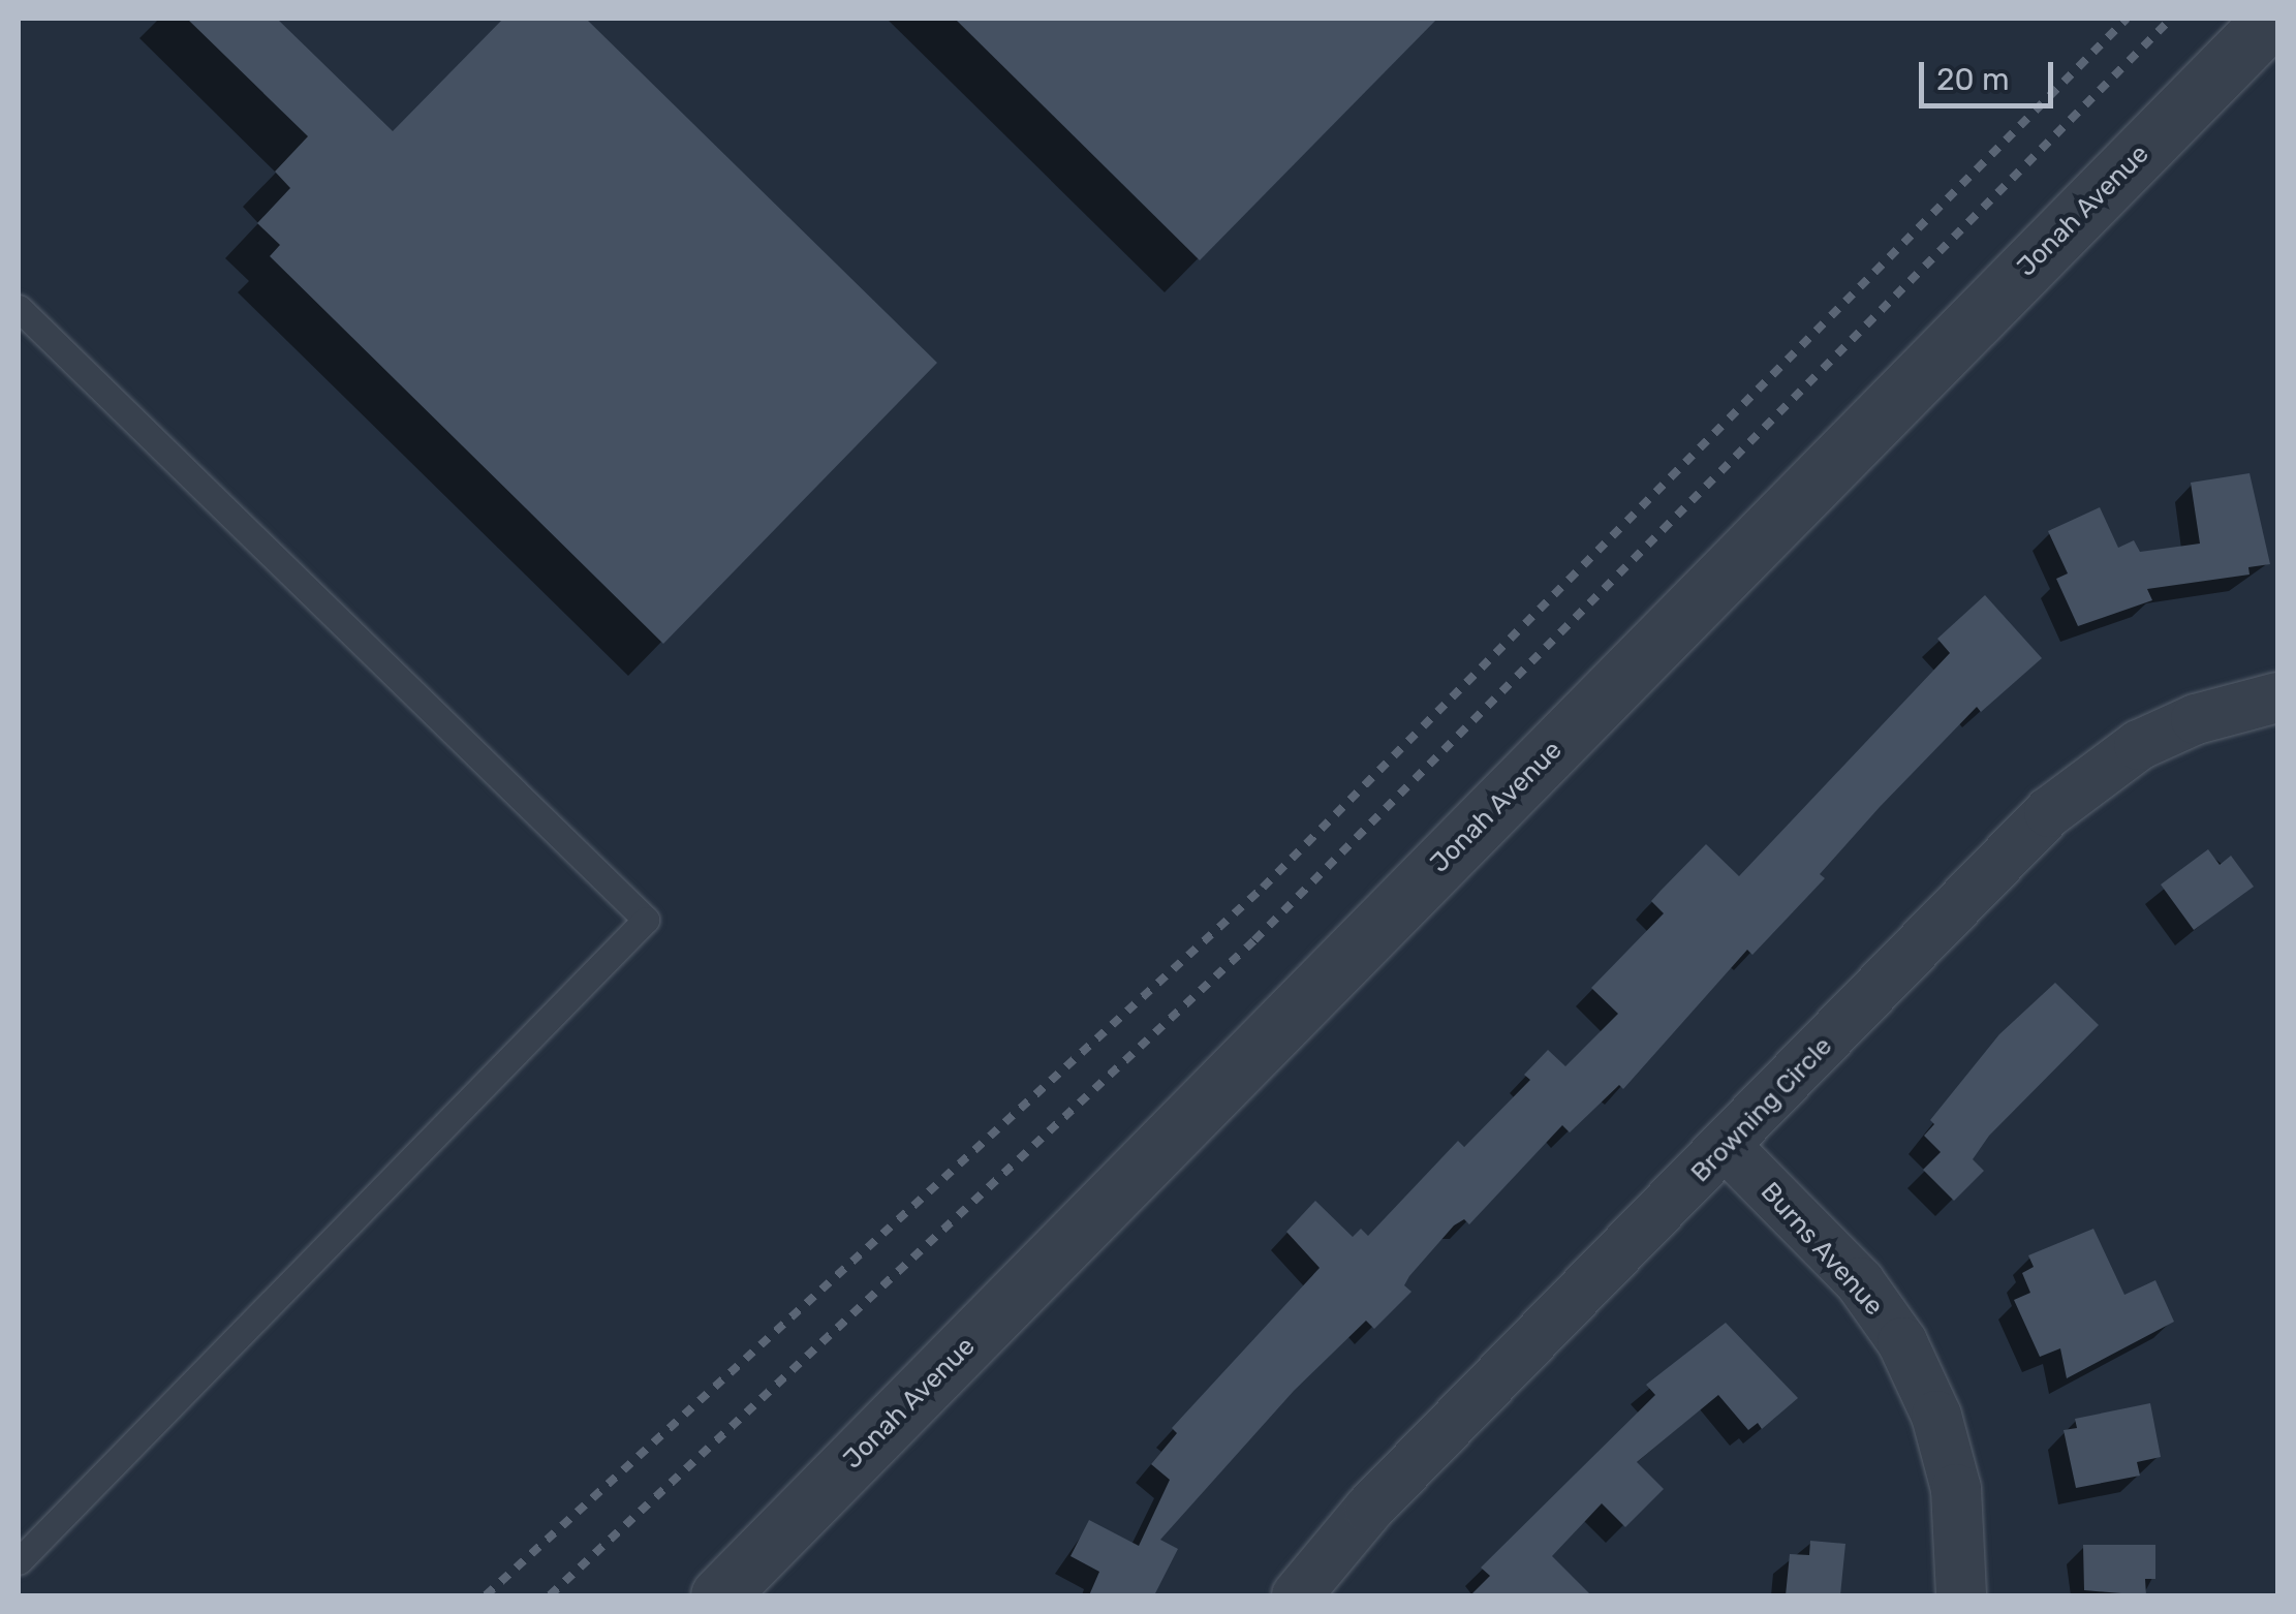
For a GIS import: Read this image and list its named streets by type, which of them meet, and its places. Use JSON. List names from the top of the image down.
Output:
{
  "streets": {
    "street": ["Jonah Avenue", "Browning Circle", "Burns Avenue"]
  },
  "crossings": [
    ["Browning Circle", "Burns Avenue"]
  ],
  "scale_bar": "20 m"
}
